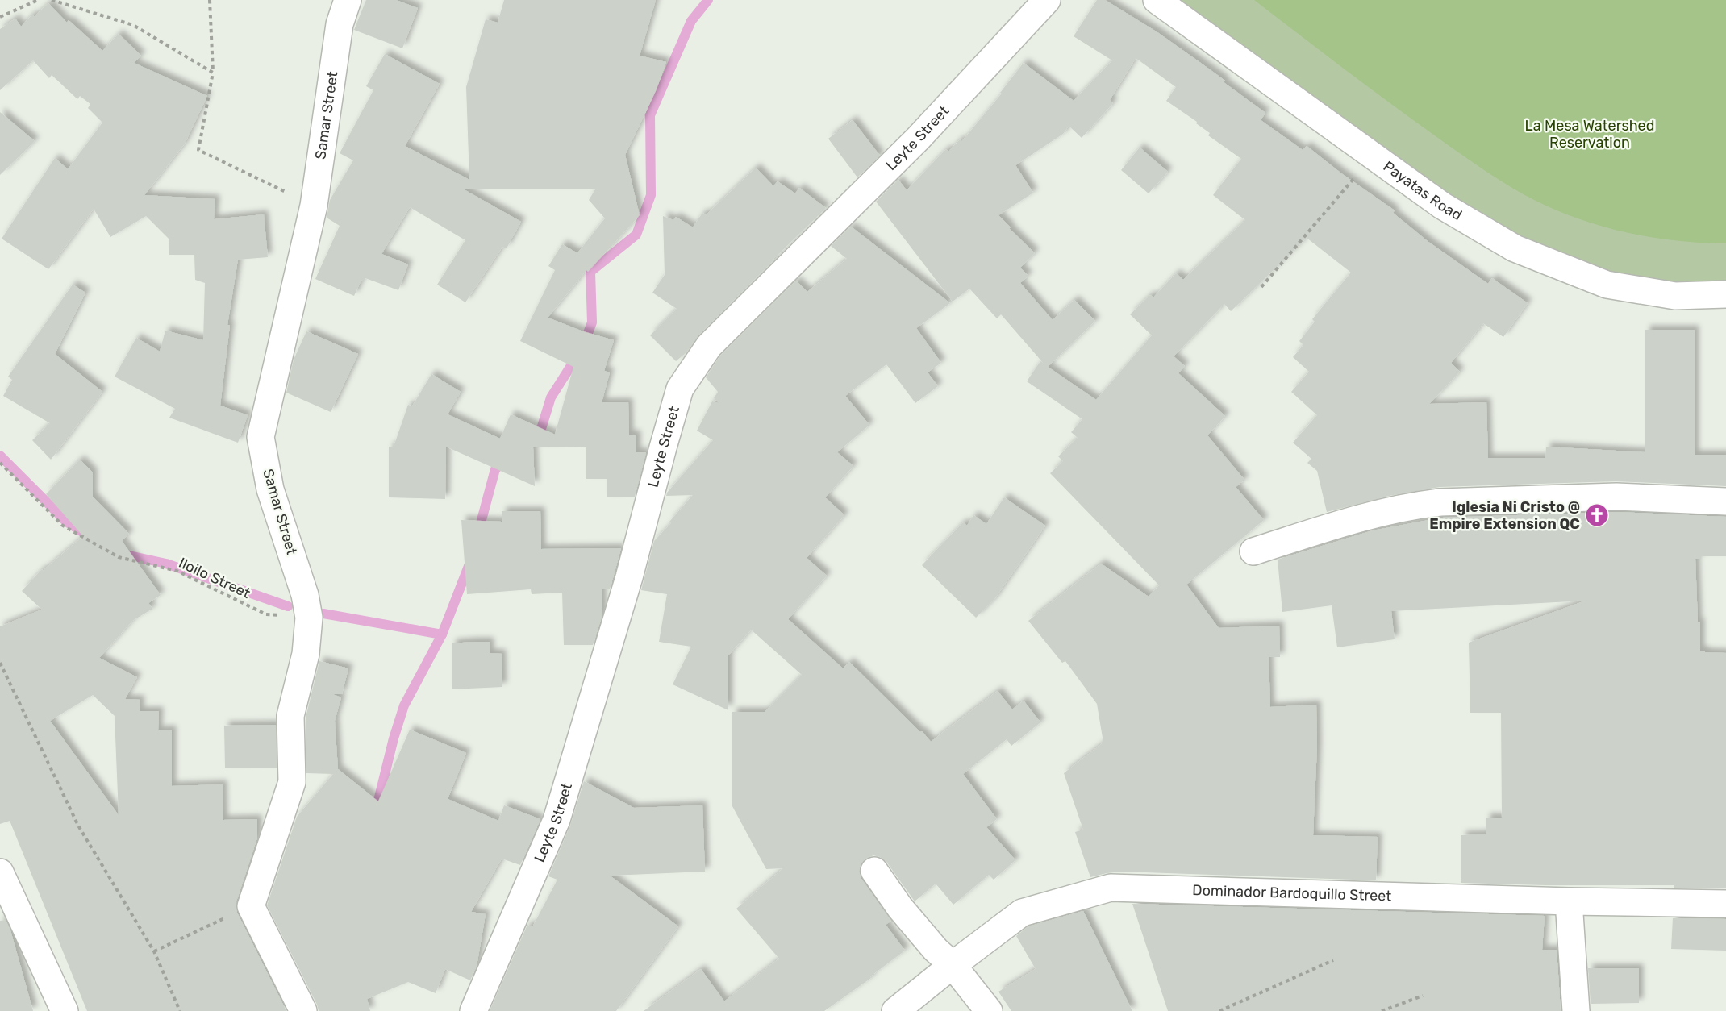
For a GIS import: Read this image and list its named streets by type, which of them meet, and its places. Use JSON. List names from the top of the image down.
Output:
{
  "streets": {
    "street": [
      "Samar Street",
      "Leyte Street",
      "Payatas Road",
      "Dominador Bardoquillo Street"
    ],
    "path": ["Iloilo Street"]
  },
  "crossings": [
    ["Samar Street", "Iloilo Street"]
  ],
  "parks": ["La Mesa Watershed Reservation"],
  "places": {
    "church": ["Iglesia Ni Cristo @ Empire Extension QC"]
  }
}
